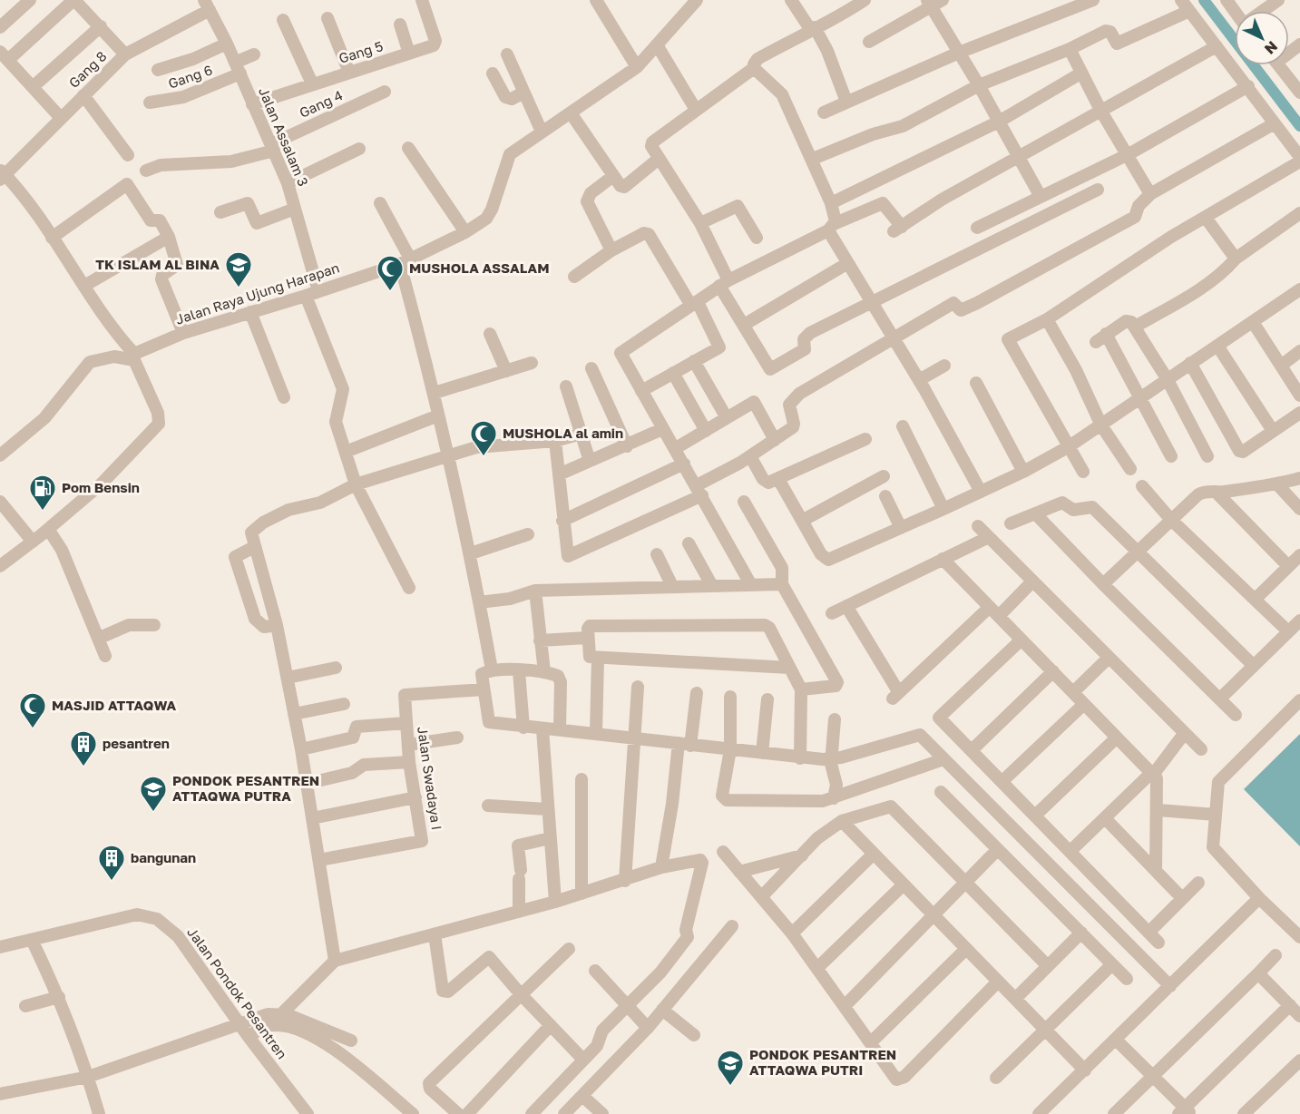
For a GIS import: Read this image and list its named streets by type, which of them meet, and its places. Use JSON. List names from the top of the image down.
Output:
{
  "streets": {
    "street": [
      "Gang 5",
      "Gang 8",
      "Gang 6",
      "Gang 4",
      "Jalan Assalam 3",
      "Jalan Raya Ujung Harapan",
      "Jalan Swadaya I",
      "Jalan Pondok Pesantren"
    ]
  },
  "crossings": [
    ["Gang 5", "Jalan Assalam 3"],
    ["Gang 8", "Jalan Assalam 3"],
    ["Gang 6", "Jalan Assalam 3"],
    ["Gang 4", "Jalan Assalam 3"],
    ["Jalan Assalam 3", "Jalan Raya Ujung Harapan"]
  ],
  "places": {
    "school or university": ["TK ISLAM AL BINA", "PONDOK PESANTREN ATTAQWA PUTRA", "PONDOK PESANTREN ATTAQWA PUTRI"],
    "mosque": ["MUSHOLA ASSALAM", "MUSHOLA al amin", "MASJID ATTAQWA"],
    "fuel station": ["Pom Bensin"],
    "building": ["pesantren", "bangunan"]
  },
  "north": "bottom right"
}
